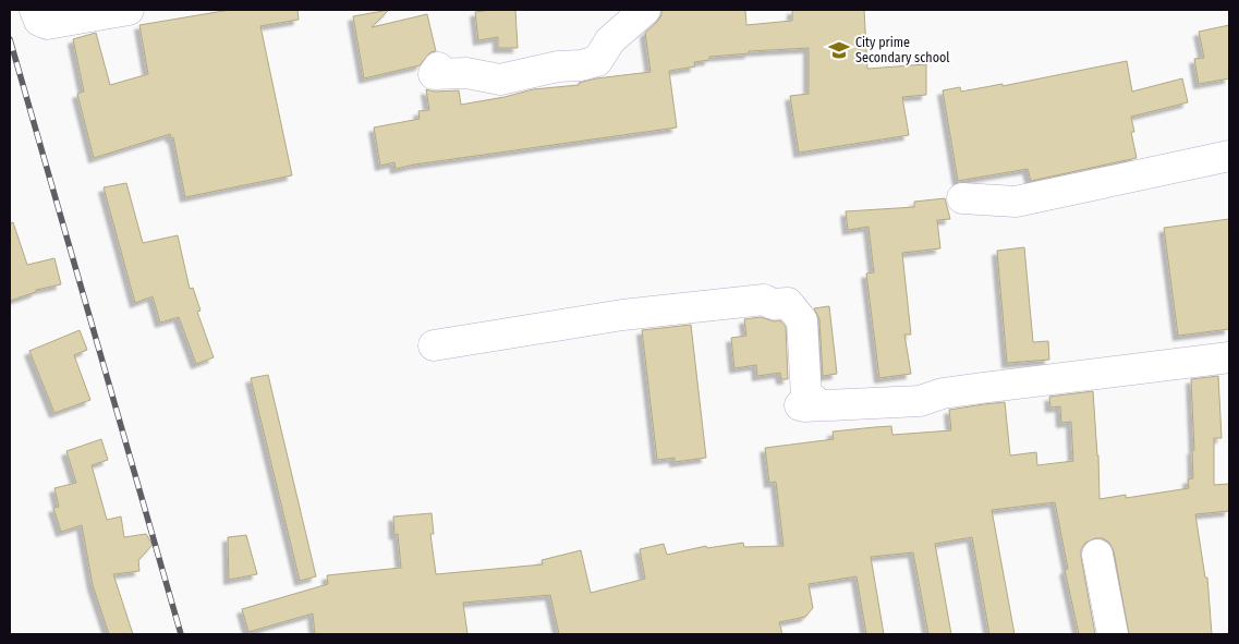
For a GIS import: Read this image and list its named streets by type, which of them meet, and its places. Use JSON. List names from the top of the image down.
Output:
{
  "places": {
    "school or university": ["City prime Secondary school"]
  }
}
